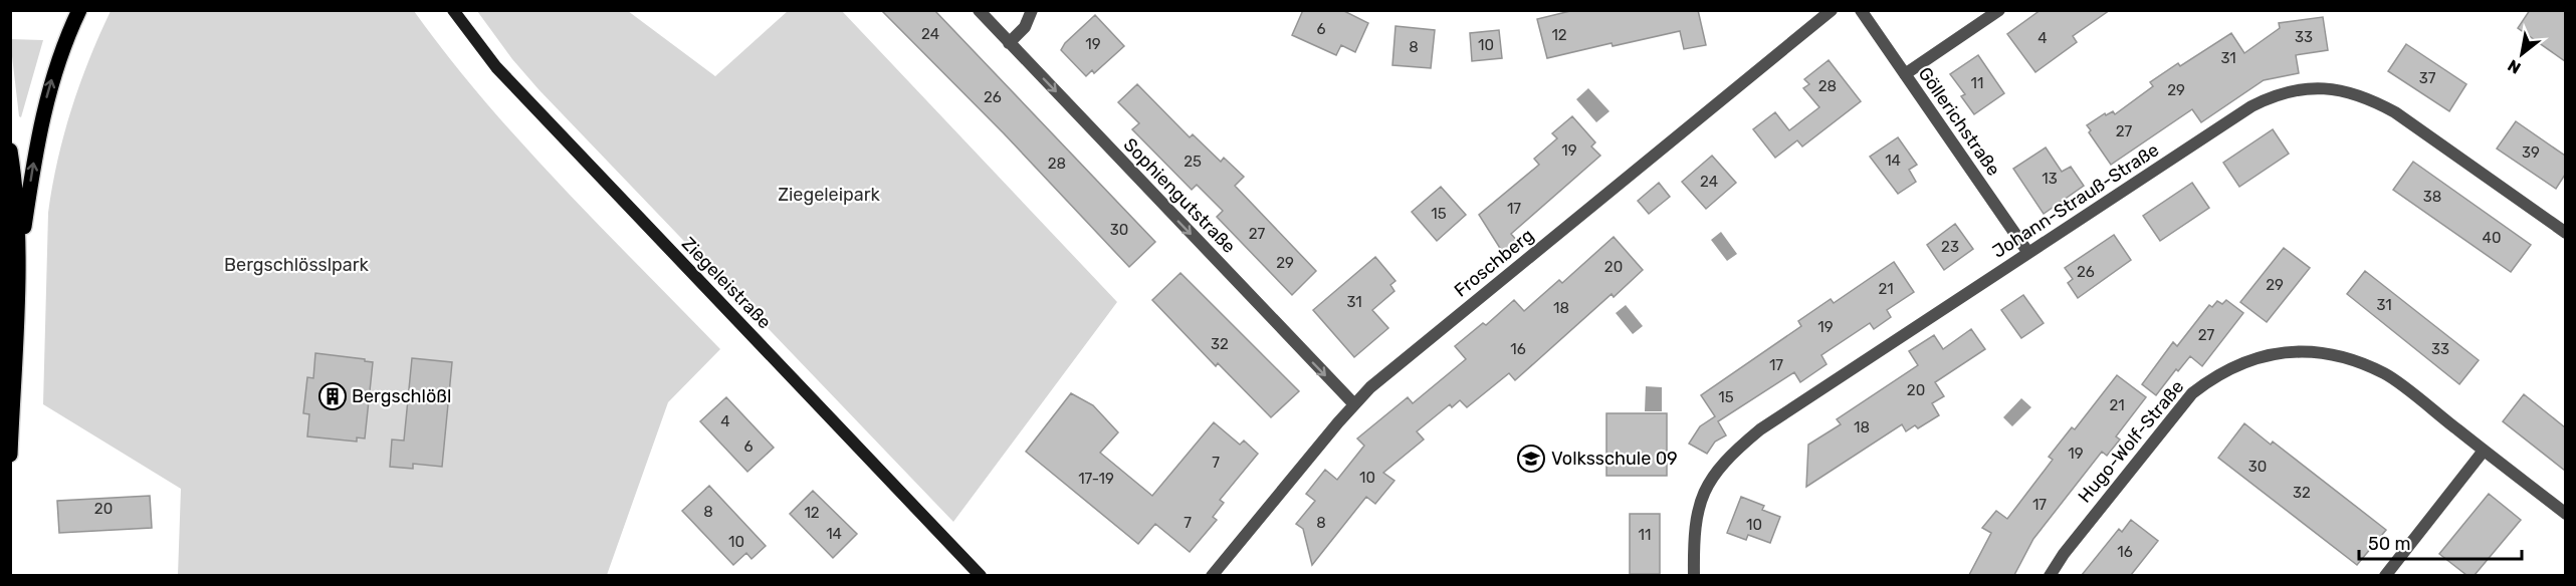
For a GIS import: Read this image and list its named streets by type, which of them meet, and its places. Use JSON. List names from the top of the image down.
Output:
{
  "streets": {
    "street": [
      "Göllerichstraße",
      "Sophiengutstraße",
      "Johann-Strauß-Straße",
      "Froschberg",
      "Ziegeleistraße",
      "Hugo-Wolf-Straße"
    ]
  },
  "crossings": [
    ["Göllerichstraße", "Johann-Strauß-Straße"],
    ["Sophiengutstraße", "Froschberg"]
  ],
  "one_way": ["Sophiengutstraße"],
  "parks": ["Ziegeleipark", "Bergschlösslpark"],
  "places": {
    "building": ["Bergschlößl"],
    "school or university": ["Volksschule 09"]
  },
  "house_numbers": [
    "6",
    "24",
    "12",
    "33",
    "4",
    "19",
    "10",
    "8",
    "31",
    "37",
    "11",
    "28",
    "29",
    "26",
    "27",
    "19",
    "39",
    "14",
    "25",
    "28",
    "13",
    "24",
    "38",
    "17",
    "15",
    "30",
    "27",
    "40",
    "23",
    "29",
    "20",
    "26",
    "29",
    "21",
    "31",
    "31",
    "18",
    "19",
    "27",
    "32",
    "16",
    "33",
    "17",
    "20",
    "15",
    "21",
    "4",
    "18",
    "6",
    "19",
    "7",
    "30",
    "10",
    "17-19",
    "32",
    "17",
    "20",
    "8",
    "12",
    "7",
    "8",
    "10",
    "14",
    "11",
    "10",
    "16"
  ],
  "scale_bar": "50 m",
  "north": "bottom left"
}
